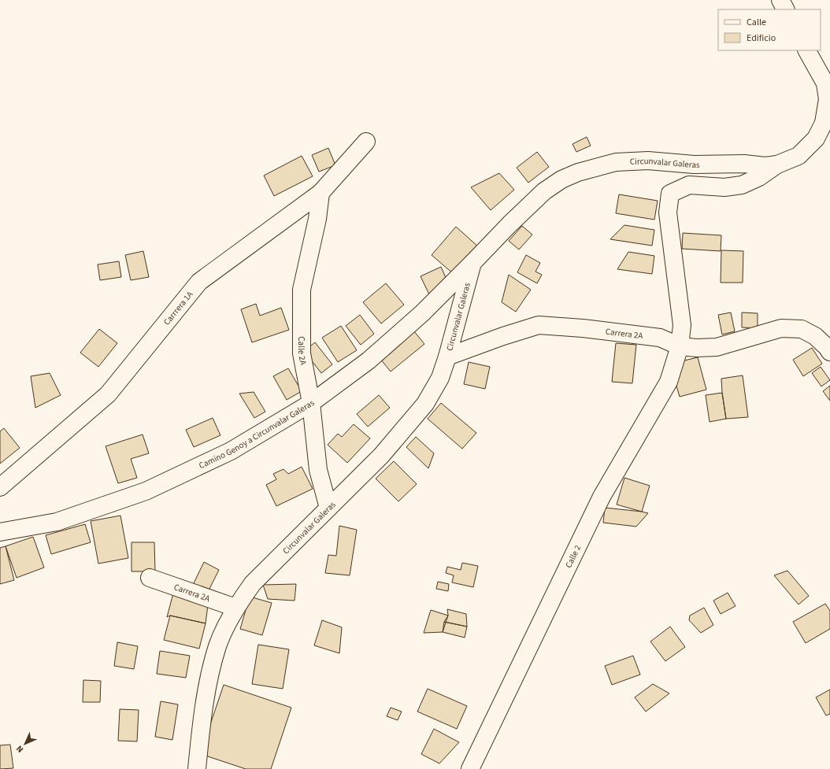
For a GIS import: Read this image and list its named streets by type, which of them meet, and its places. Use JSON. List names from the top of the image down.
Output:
{
  "streets": {
    "street": [
      "Circunvalar Galeras",
      "Carrrera 1A",
      "Carrera 2A",
      "Calle 2A",
      "Camino Genoy a Circunvalar Galeras",
      "Calle 2"
    ]
  },
  "crossings": [
    ["Circunvalar Galeras", "Carrera 2A"],
    ["Circunvalar Galeras", "Calle 2A"],
    ["Circunvalar Galeras", "Camino Genoy a Circunvalar Galeras"],
    ["Circunvalar Galeras", "Calle 2"],
    ["Carrrera 1A", "Calle 2A"],
    ["Carrera 2A", "Calle 2"],
    ["Calle 2A", "Camino Genoy a Circunvalar Galeras"]
  ],
  "legend": ["Calle", "Edificio"],
  "north": "bottom left"
}
